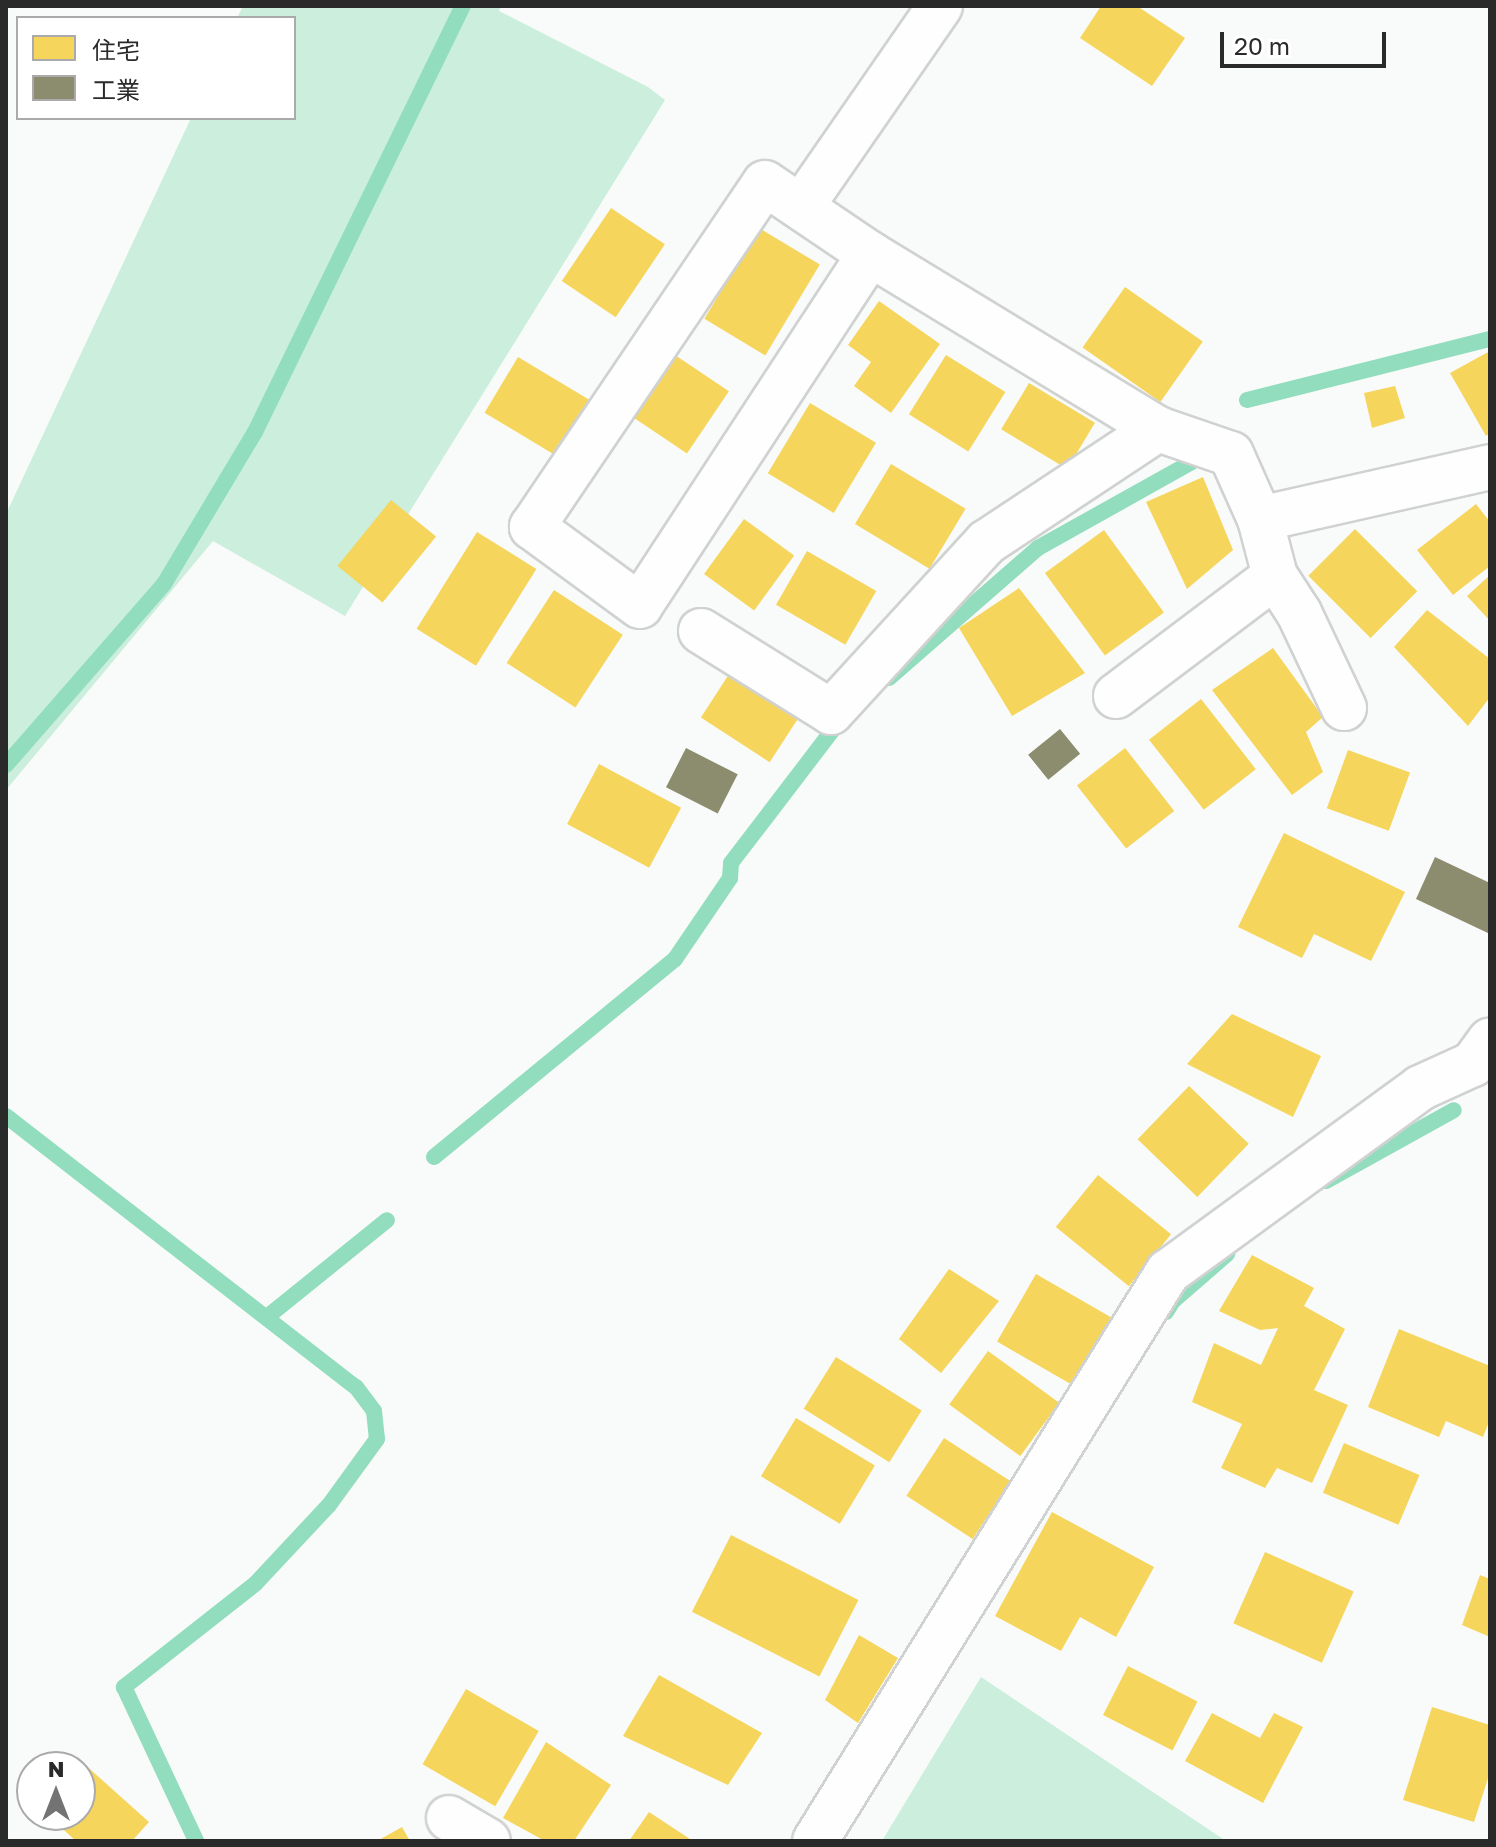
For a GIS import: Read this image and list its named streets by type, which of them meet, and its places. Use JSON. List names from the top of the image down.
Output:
{
  "legend": ["住宅", "工業"],
  "scale_bar": "20 m",
  "north": "top"
}
